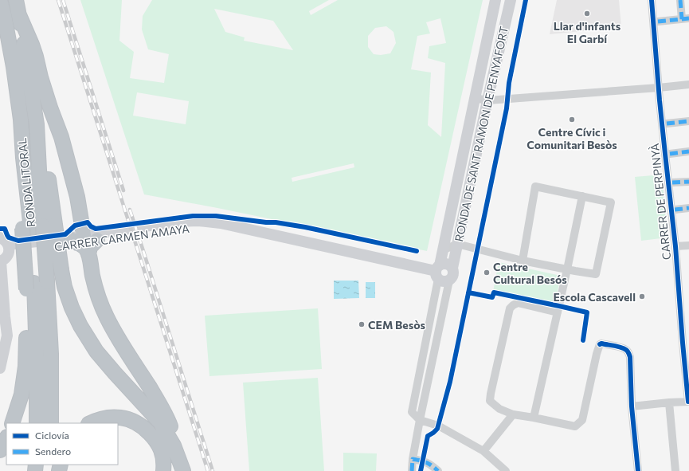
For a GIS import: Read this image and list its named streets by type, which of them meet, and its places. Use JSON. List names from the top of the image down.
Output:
{
  "streets": {
    "highway": ["RONDA LITORAL"],
    "street": ["RONDA DE SANT RAMON DE PENYAFORT", "CARRER DE PERPINYÀ", "CARRER CARMEN AMAYA"]
  },
  "crossings": [
    ["RONDA DE SANT RAMON DE PENYAFORT", "CARRER CARMEN AMAYA"]
  ],
  "places": [
    "Llar d'infants El Garbí",
    "Centre Cívic i Comunitari Besòs",
    "Centre Cultural Besós",
    "Escola Cascavell",
    "CEM Besòs"
  ],
  "legend": ["Ciclovía", "Sendero"]
}
